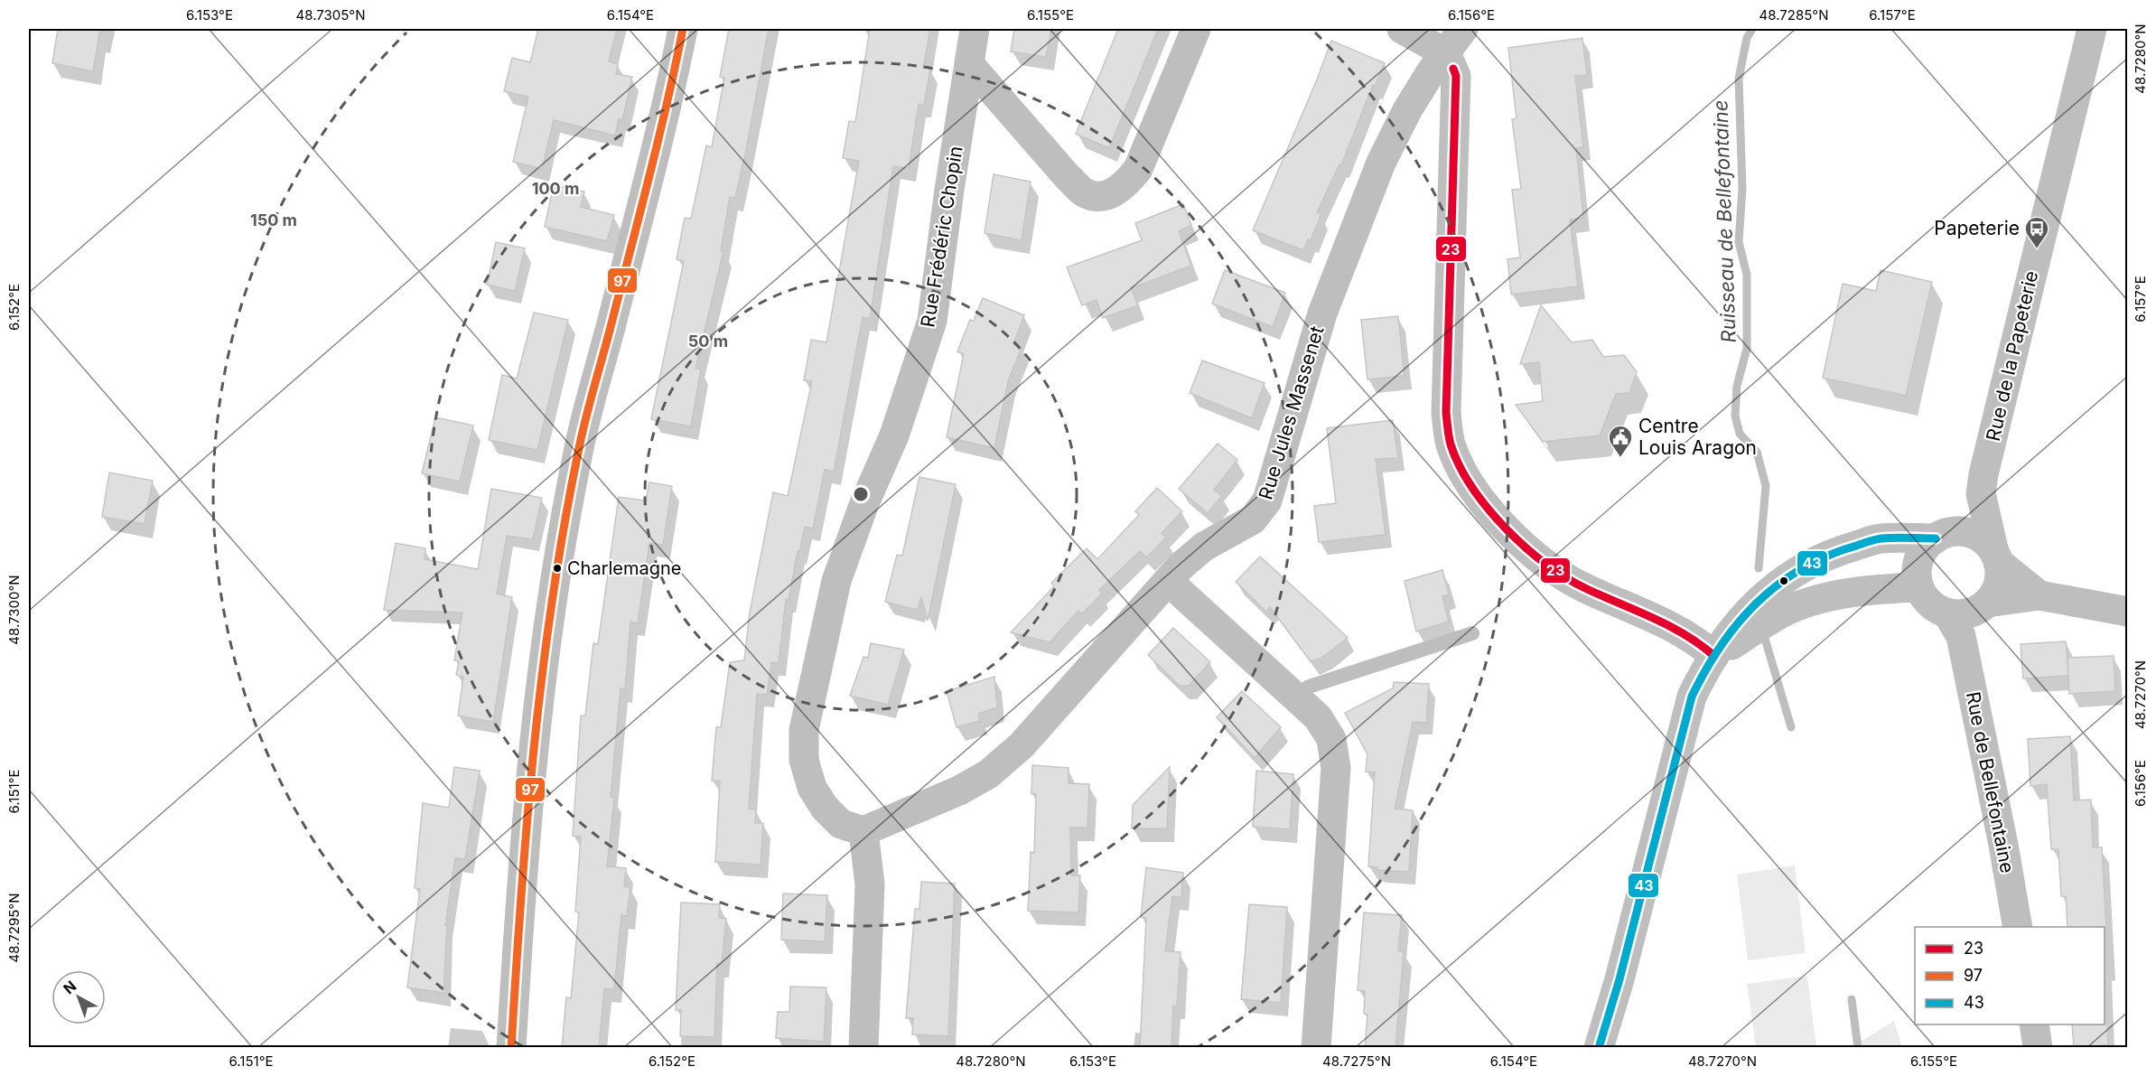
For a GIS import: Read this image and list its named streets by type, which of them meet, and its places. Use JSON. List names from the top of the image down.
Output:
{
  "streets": {
    "street": [
      "Rue Frédéric Chopin",
      "Rue de la Papeterie",
      "Rue Jules Massenet",
      "Rue de Bellefontaine"
    ]
  },
  "crossings": [
    ["Rue Frédéric Chopin", "Rue Jules Massenet"],
    ["Rue de la Papeterie", "Rue de Bellefontaine"]
  ],
  "water": ["Ruisseau de Bellefontaine"],
  "places": {
    "bus stop": ["Papeterie"],
    "public building": ["Centre Louis Aragon"],
    "other": ["Charlemagne"]
  },
  "lines": ["transit line 97", "transit line 23", "transit line 43"],
  "legend": ["23", "97", "43"],
  "north": "top left",
  "coordinates": [
    "6.153°E",
    "48.7305°N",
    "6.154°E",
    "6.155°E",
    "6.156°E",
    "48.7285°N",
    "6.157°E",
    "48.7280°N",
    "6.152°E",
    "48.7300°N",
    "48.7270°N",
    "6.151°E",
    "48.7295°N",
    "48.7275°N"
  ],
  "rings": ["100 m", "150 m", "50 m"]
}
